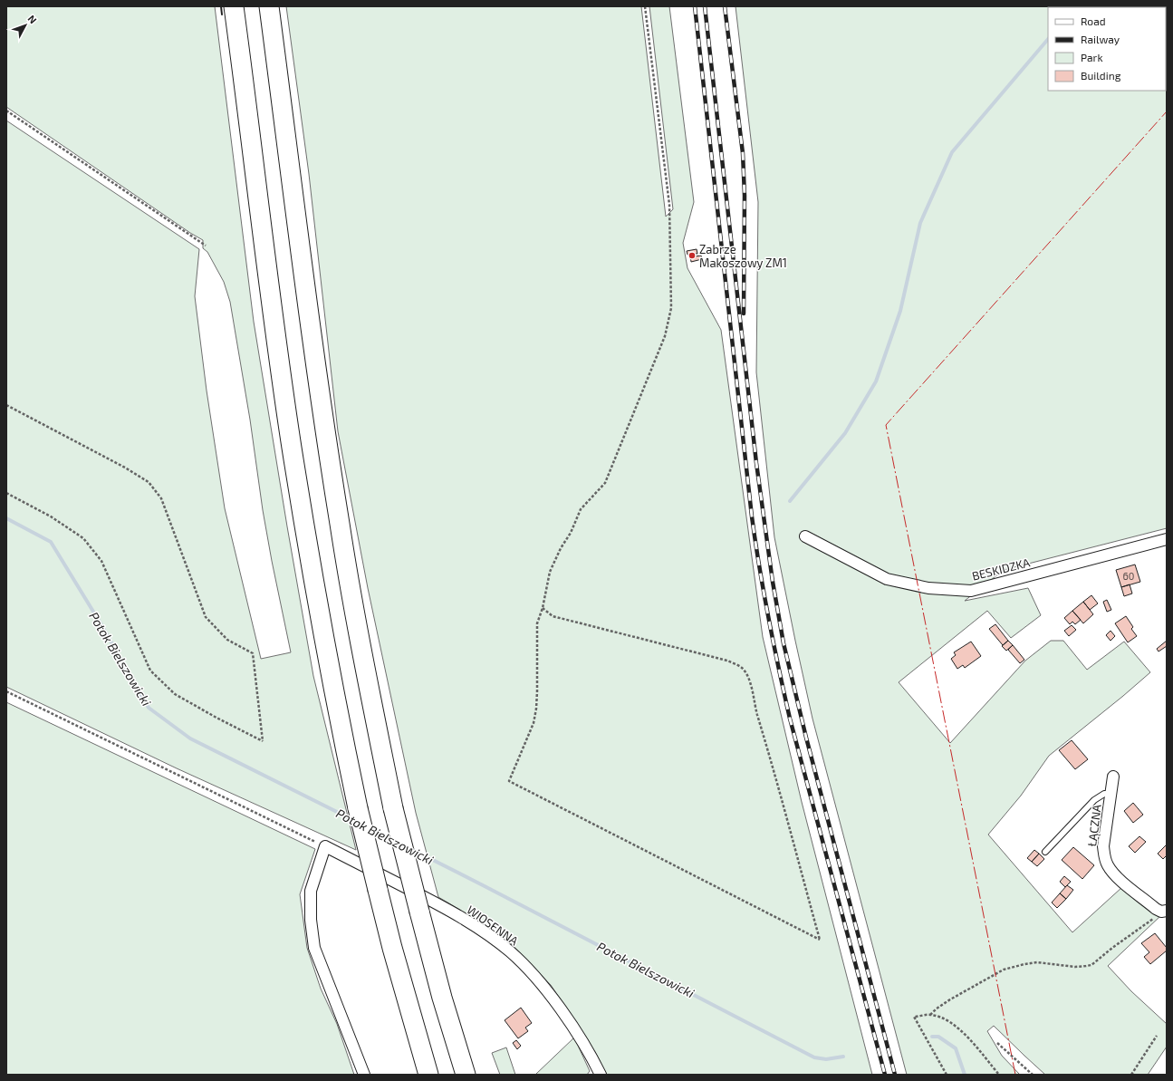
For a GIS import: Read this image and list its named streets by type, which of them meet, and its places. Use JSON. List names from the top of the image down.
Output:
{
  "streets": {
    "street": ["BESKIDZKA", "ŁĄCZNA", "WIOSENNA"]
  },
  "water": ["Potok Bielszowicki"],
  "places": ["Zabrze Makoszowy ZM1"],
  "house_numbers": ["60"],
  "legend": [
    "Road",
    "Railway",
    "Park",
    "Building"
  ],
  "north": "top right"
}
